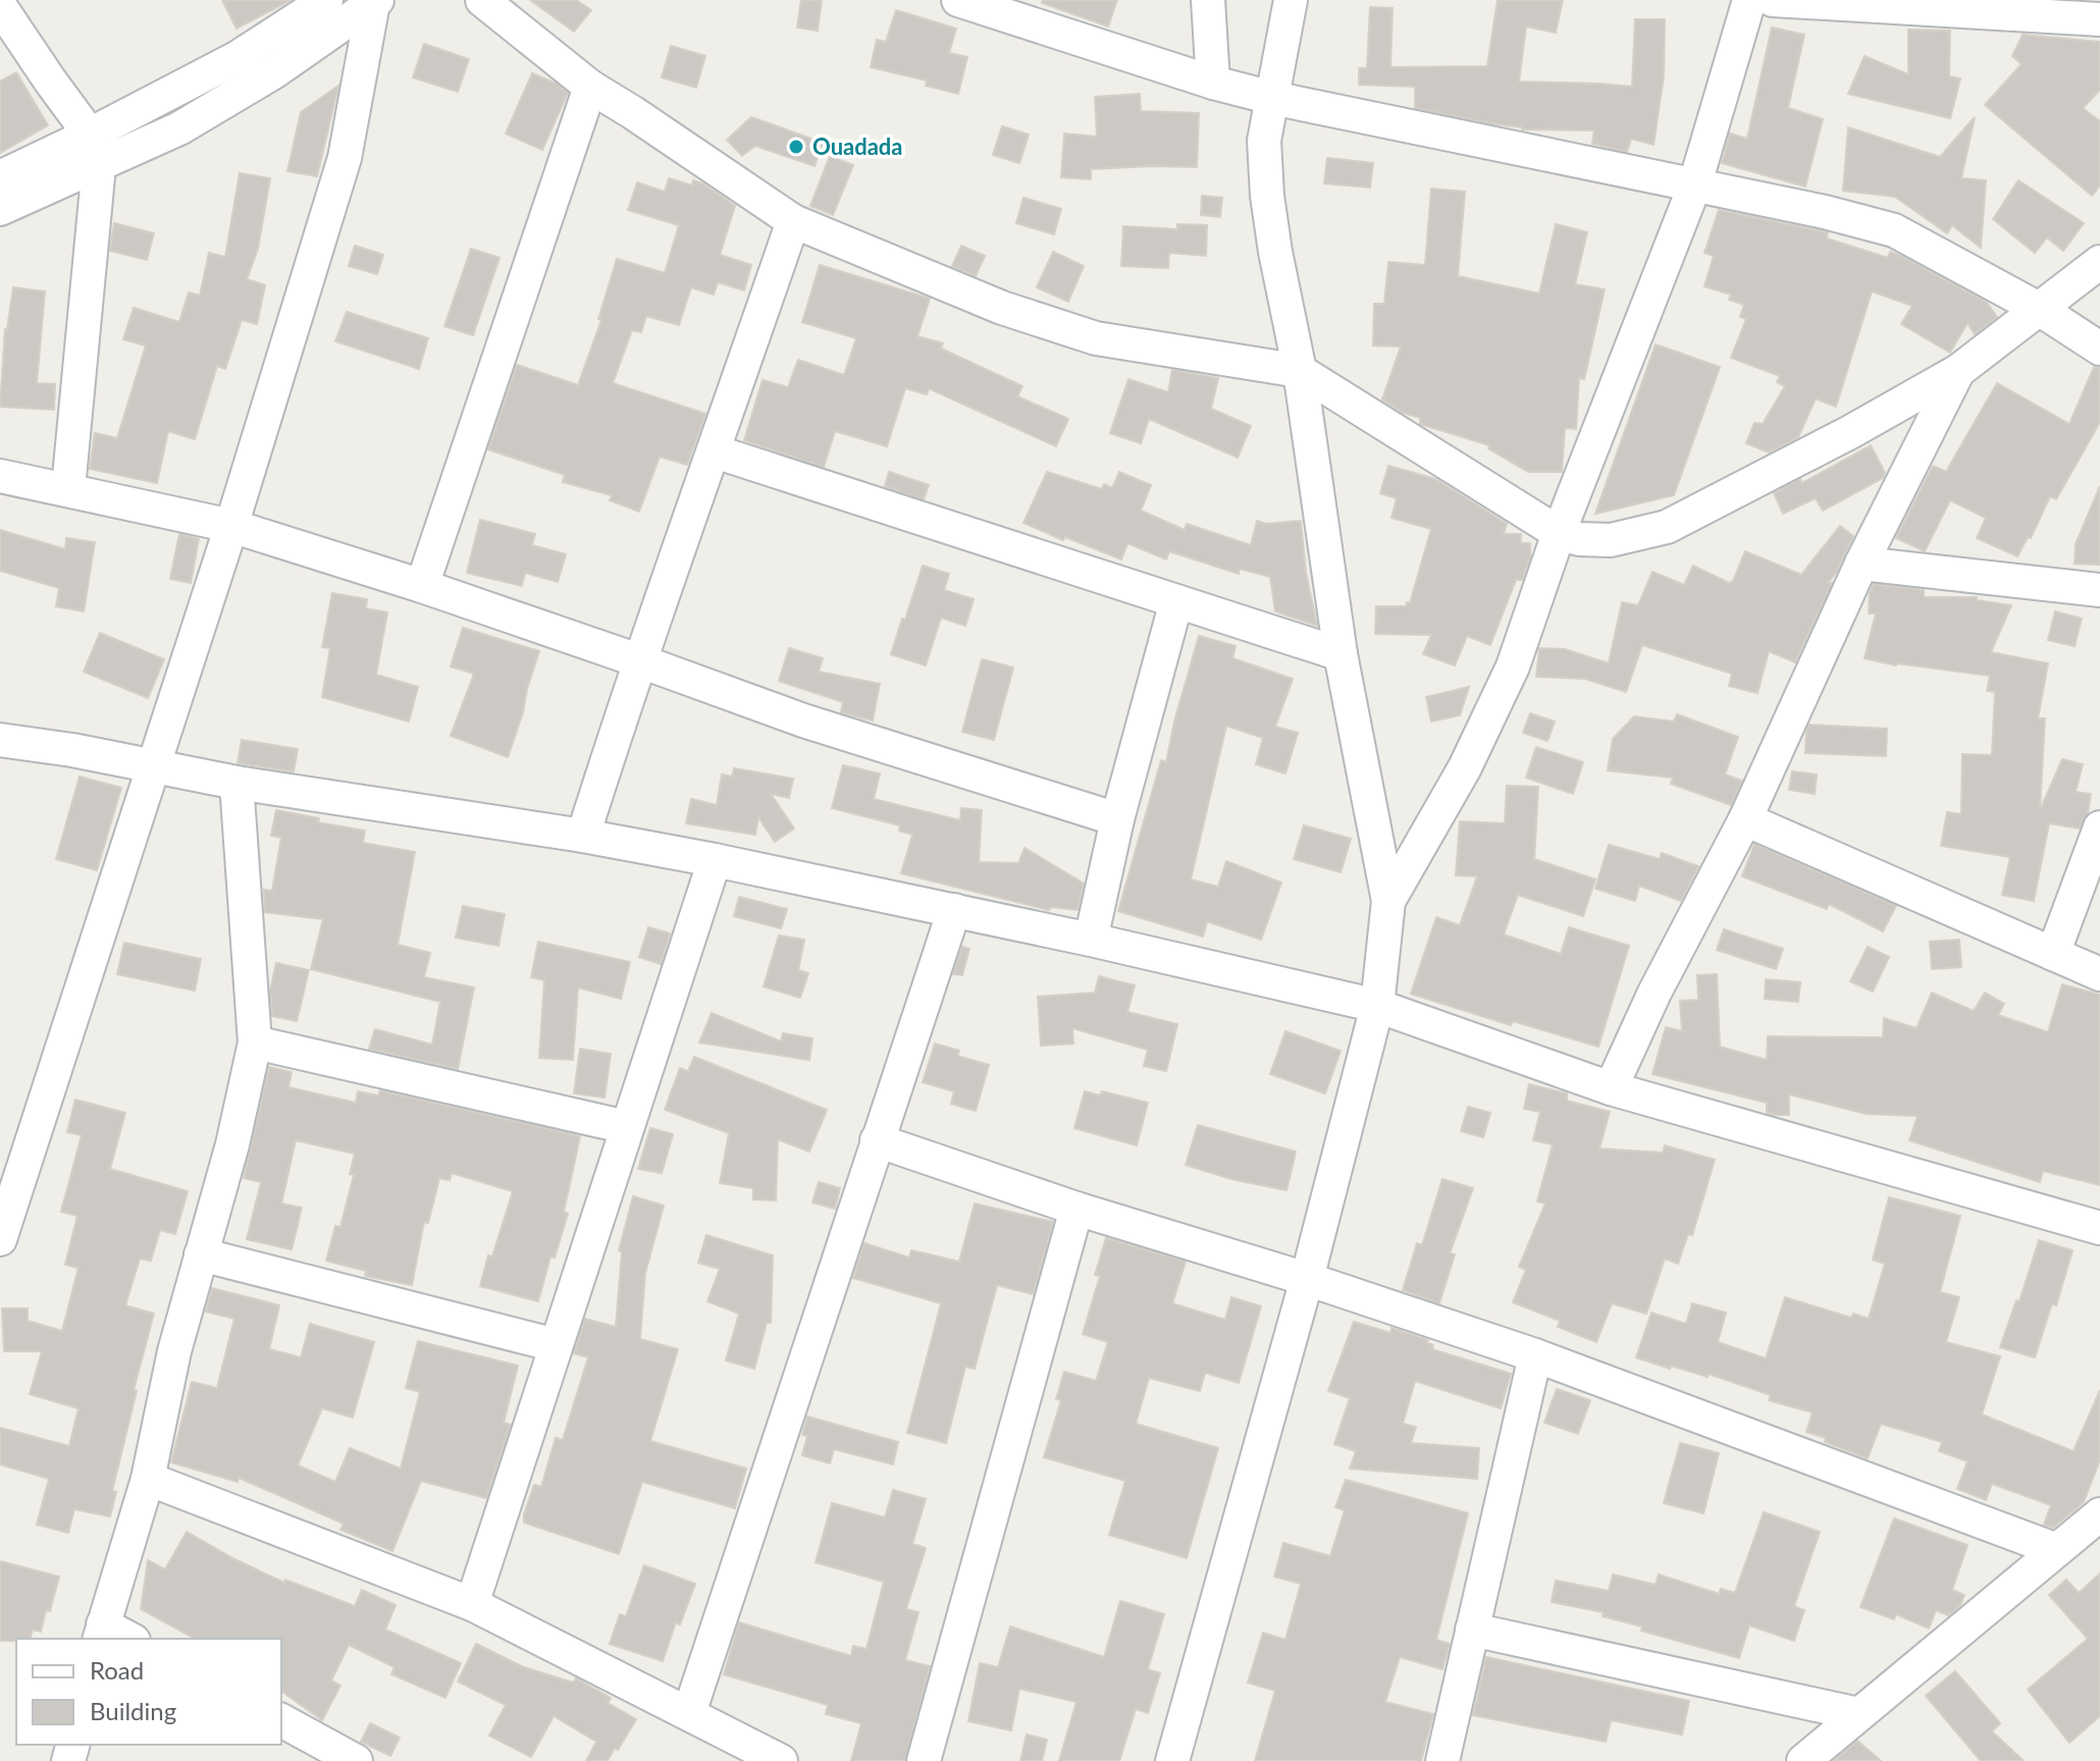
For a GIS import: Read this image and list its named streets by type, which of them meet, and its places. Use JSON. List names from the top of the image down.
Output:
{
  "places": ["Ouadada"],
  "legend": ["Road", "Building"]
}
